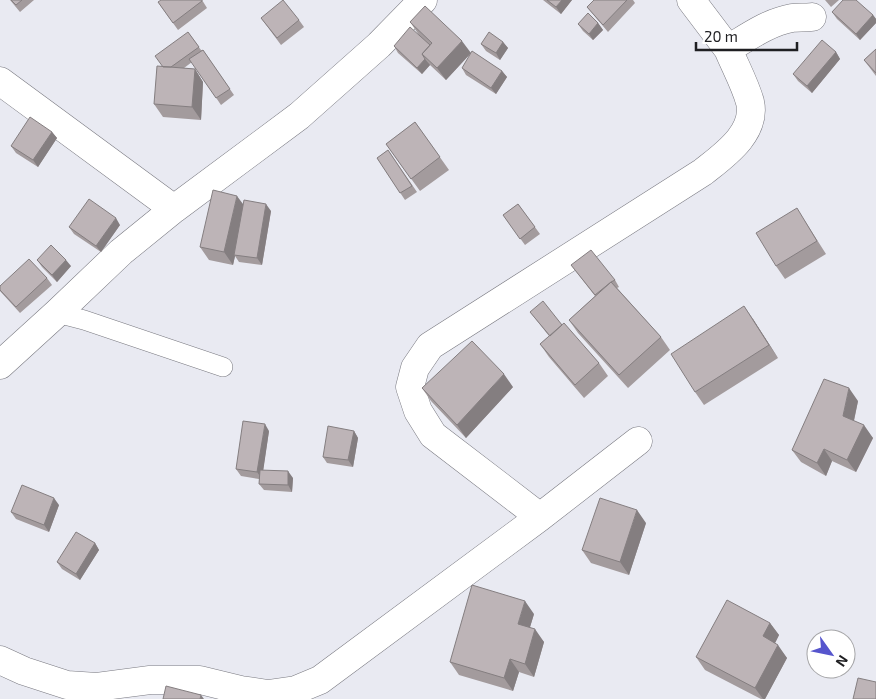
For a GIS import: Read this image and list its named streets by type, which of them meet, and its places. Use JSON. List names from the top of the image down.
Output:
{
  "scale_bar": "20 m",
  "north": "bottom right"
}
